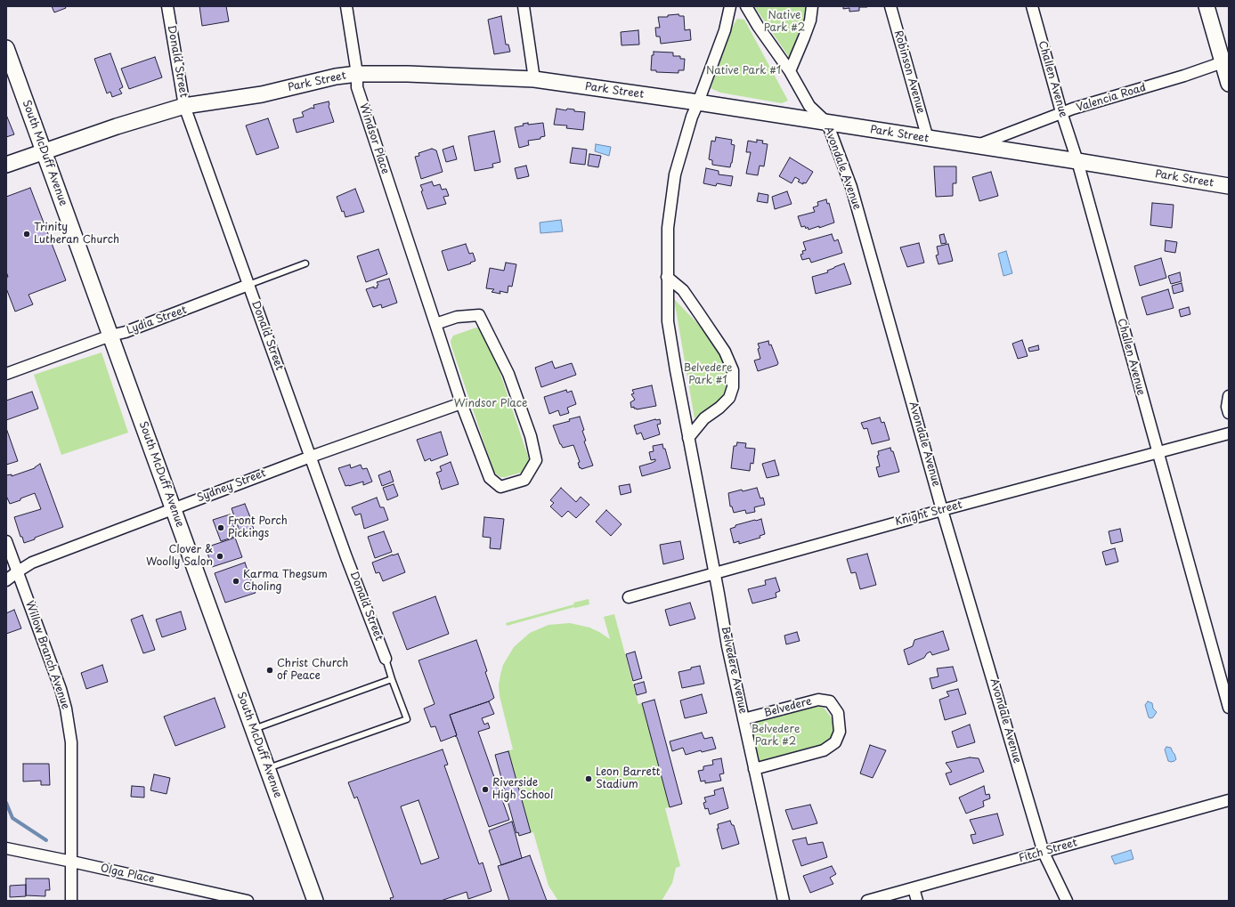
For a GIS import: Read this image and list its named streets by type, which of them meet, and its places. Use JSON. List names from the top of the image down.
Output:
{
  "streets": {
    "street": [
      "Donald Street",
      "Robinson Avenue",
      "Challen Avenue",
      "Park Street",
      "Valencia Road",
      "Windsor Place",
      "South McDuff Avenue",
      "Avondale Avenue",
      "Lydia Street",
      "Sydney Street",
      "Knight Street",
      "Willow Branch Avenue",
      "Belvedere Avenue",
      "Belvedere",
      "Fitch Street",
      "Olga Place"
    ]
  },
  "crossings": [
    ["Donald Street", "Park Street"],
    ["Donald Street", "Lydia Street"],
    ["Donald Street", "Sydney Street"],
    ["Robinson Avenue", "Park Street"],
    ["Challen Avenue", "Park Street"],
    ["Challen Avenue", "Valencia Road"],
    ["Challen Avenue", "Knight Street"],
    ["Park Street", "Valencia Road"],
    ["Park Street", "Windsor Place"],
    ["Park Street", "South McDuff Avenue"],
    ["Park Street", "Avondale Avenue"],
    ["Park Street", "Belvedere Avenue"],
    ["Windsor Place", "Sydney Street"],
    ["South McDuff Avenue", "Lydia Street"],
    ["South McDuff Avenue", "Sydney Street"],
    ["Avondale Avenue", "Knight Street"],
    ["Avondale Avenue", "Fitch Street"],
    ["Sydney Street", "Willow Branch Avenue"],
    ["Knight Street", "Belvedere Avenue"],
    ["Willow Branch Avenue", "Olga Place"],
    ["Belvedere Avenue", "Belvedere"]
  ],
  "parks": [
    "Native Park #2",
    "Native Park #1",
    "Belvedere Park #1",
    "Windsor Place",
    "Belvedere Park #2"
  ],
  "places": [
    "Trinity Lutheran Church",
    "Front Porch Pickings",
    "Clover & Woolly Salon",
    "Karma Thegsum Choling",
    "Christ Church of Peace",
    "Leon Barrett Stadium",
    "Riverside High School"
  ]
}
